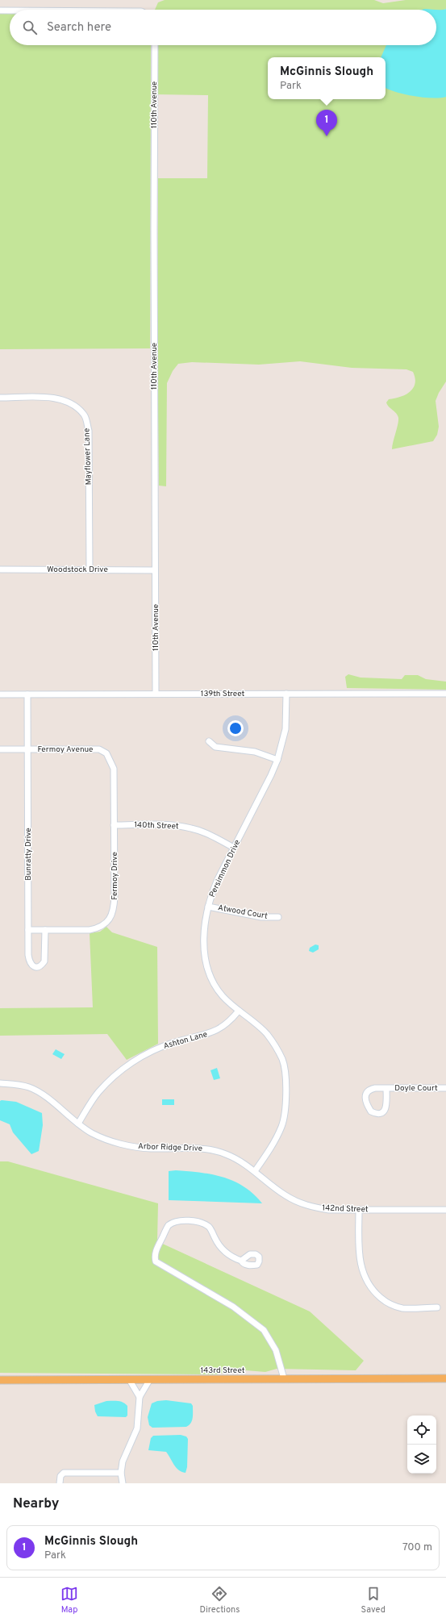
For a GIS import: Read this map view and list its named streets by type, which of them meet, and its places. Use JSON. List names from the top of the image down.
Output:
{
  "streets": {
    "main road": ["143rd Street"],
    "street": [
      "110th Avenue",
      "Mayflower Lane",
      "Woodstock Drive",
      "139th Street",
      "Fermoy Avenue",
      "140th Street",
      "Bunratty Drive",
      "Persimmon Drive",
      "Fermoy Drive",
      "Atwood Court",
      "Ashton Lane",
      "Doyle Court",
      "Arbor Ridge Drive",
      "142nd Street"
    ]
  },
  "crossings": [
    ["110th Avenue", "Woodstock Drive"],
    ["110th Avenue", "139th Street"],
    ["Mayflower Lane", "Woodstock Drive"],
    ["139th Street", "Bunratty Drive"],
    ["139th Street", "Persimmon Drive"],
    ["Fermoy Avenue", "140th Street"],
    ["Fermoy Avenue", "Bunratty Drive"],
    ["Fermoy Avenue", "Fermoy Drive"],
    ["140th Street", "Persimmon Drive"],
    ["140th Street", "Fermoy Drive"],
    ["Bunratty Drive", "Fermoy Drive"],
    ["Persimmon Drive", "Atwood Court"],
    ["Persimmon Drive", "Ashton Lane"],
    ["Persimmon Drive", "Arbor Ridge Drive"],
    ["Persimmon Drive", "142nd Street"],
    ["Ashton Lane", "Arbor Ridge Drive"],
    ["Arbor Ridge Drive", "142nd Street"]
  ],
  "page": {
    "search": "Search here",
    "popup": ["McGinnis Slough", "Park"],
    "pins": "1",
    "heading": "Nearby",
    "list": [
      {
        "mark": "1",
        "name": "McGinnis Slough",
        "note": "Park",
        "value": "700 m"
      }
    ],
    "nav": ["Map", "Directions", "Saved"]
  }
}
